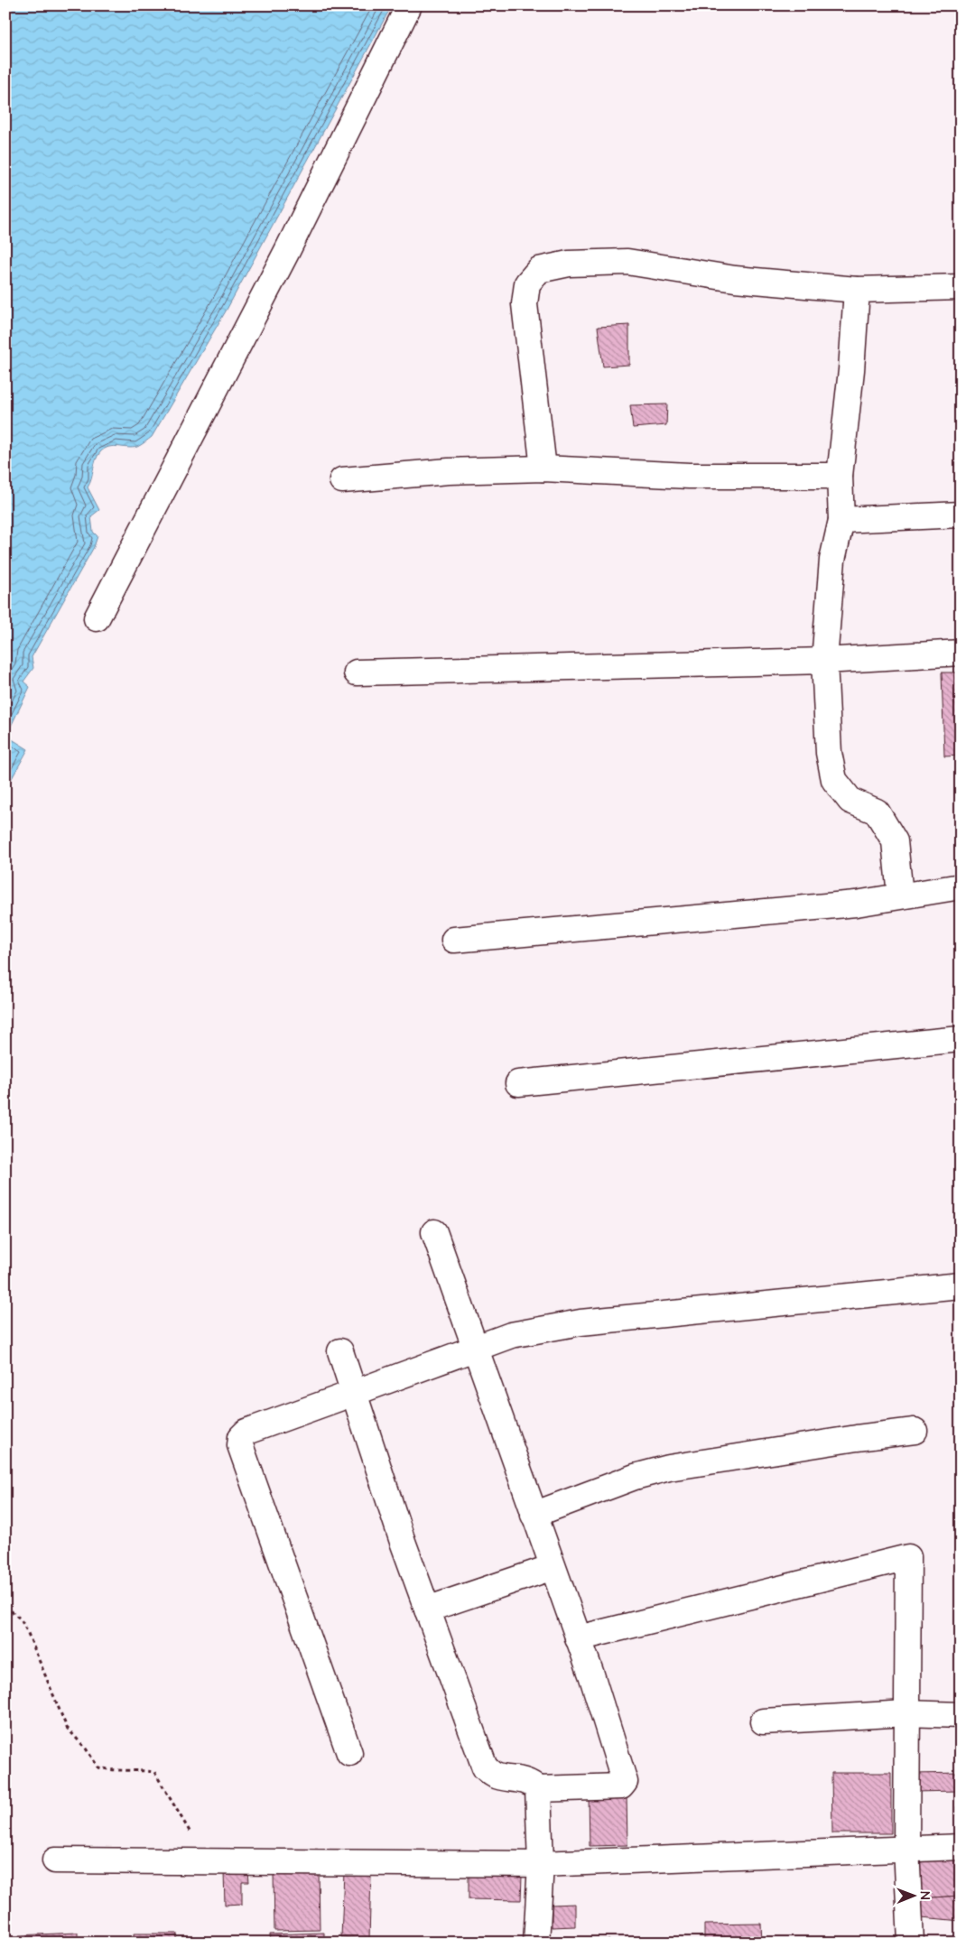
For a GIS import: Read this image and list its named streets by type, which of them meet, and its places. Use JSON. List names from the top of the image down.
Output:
{
  "north": "right"
}
